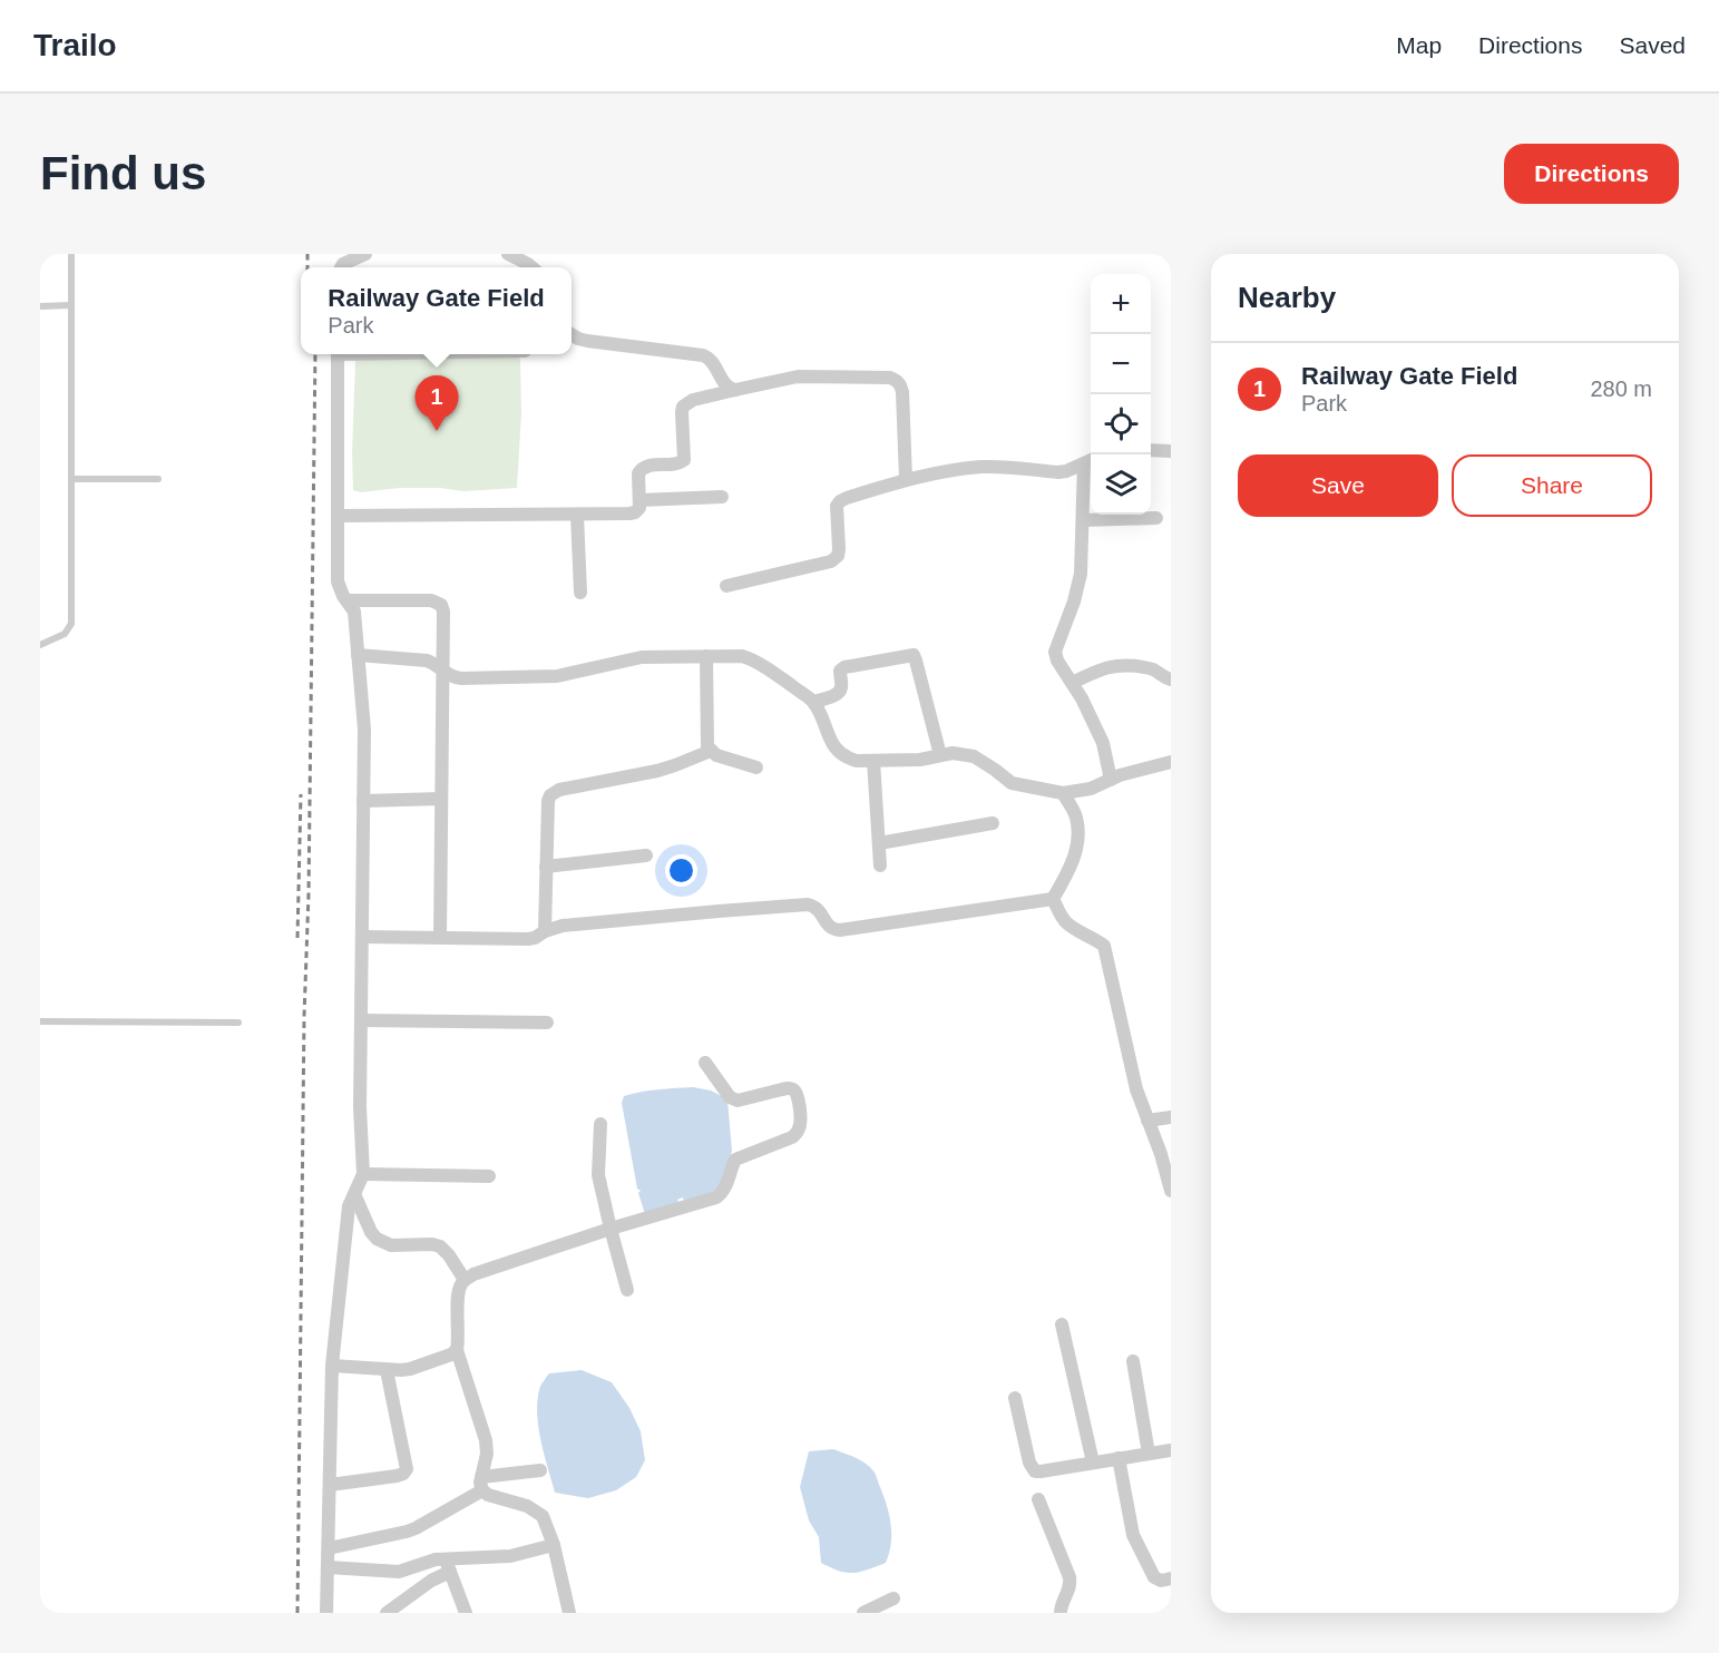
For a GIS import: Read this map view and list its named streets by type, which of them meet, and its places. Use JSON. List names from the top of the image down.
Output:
{
  "page": {
    "header": "Trailo",
    "nav": ["Map", "Directions", "Saved"],
    "buttons": [
      "Directions",
      ["Save", "Share"]
    ],
    "title": "Find us",
    "heading": "Nearby",
    "popup": ["Railway Gate Field", "Park"],
    "map_buttons": ["+", "−"],
    "list": [
      {
        "mark": "1",
        "name": "Railway Gate Field",
        "note": "Park",
        "value": "280 m"
      }
    ],
    "pins": "1"
  }
}
